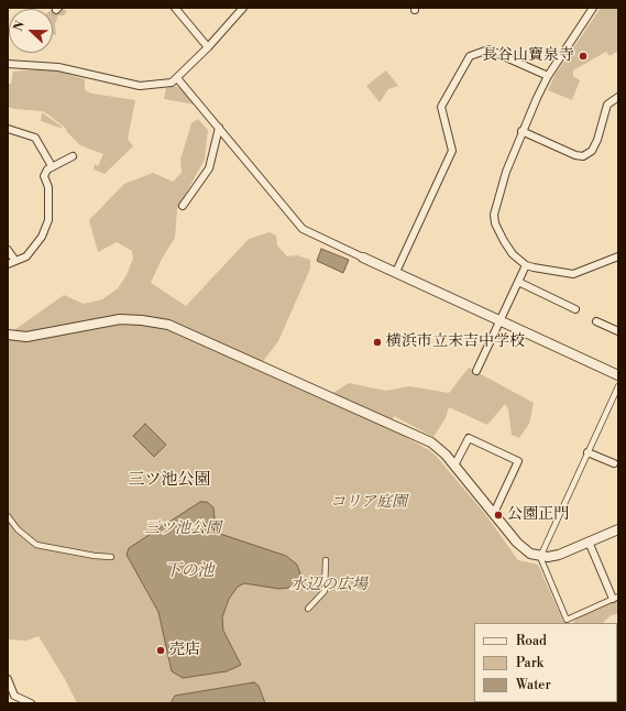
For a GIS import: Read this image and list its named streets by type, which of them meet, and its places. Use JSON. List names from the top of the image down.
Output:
{
  "districts": ["三ツ池公園"],
  "water": ["下の池"],
  "parks": ["コリア庭園", "三ツ池公園", "水辺の広場"],
  "places": [
    "長谷山寶泉寺",
    "横浜市立末吉中学校",
    "公園正門",
    "売店"
  ],
  "legend": ["Road", "Park", "Water"],
  "north": "left"
}
